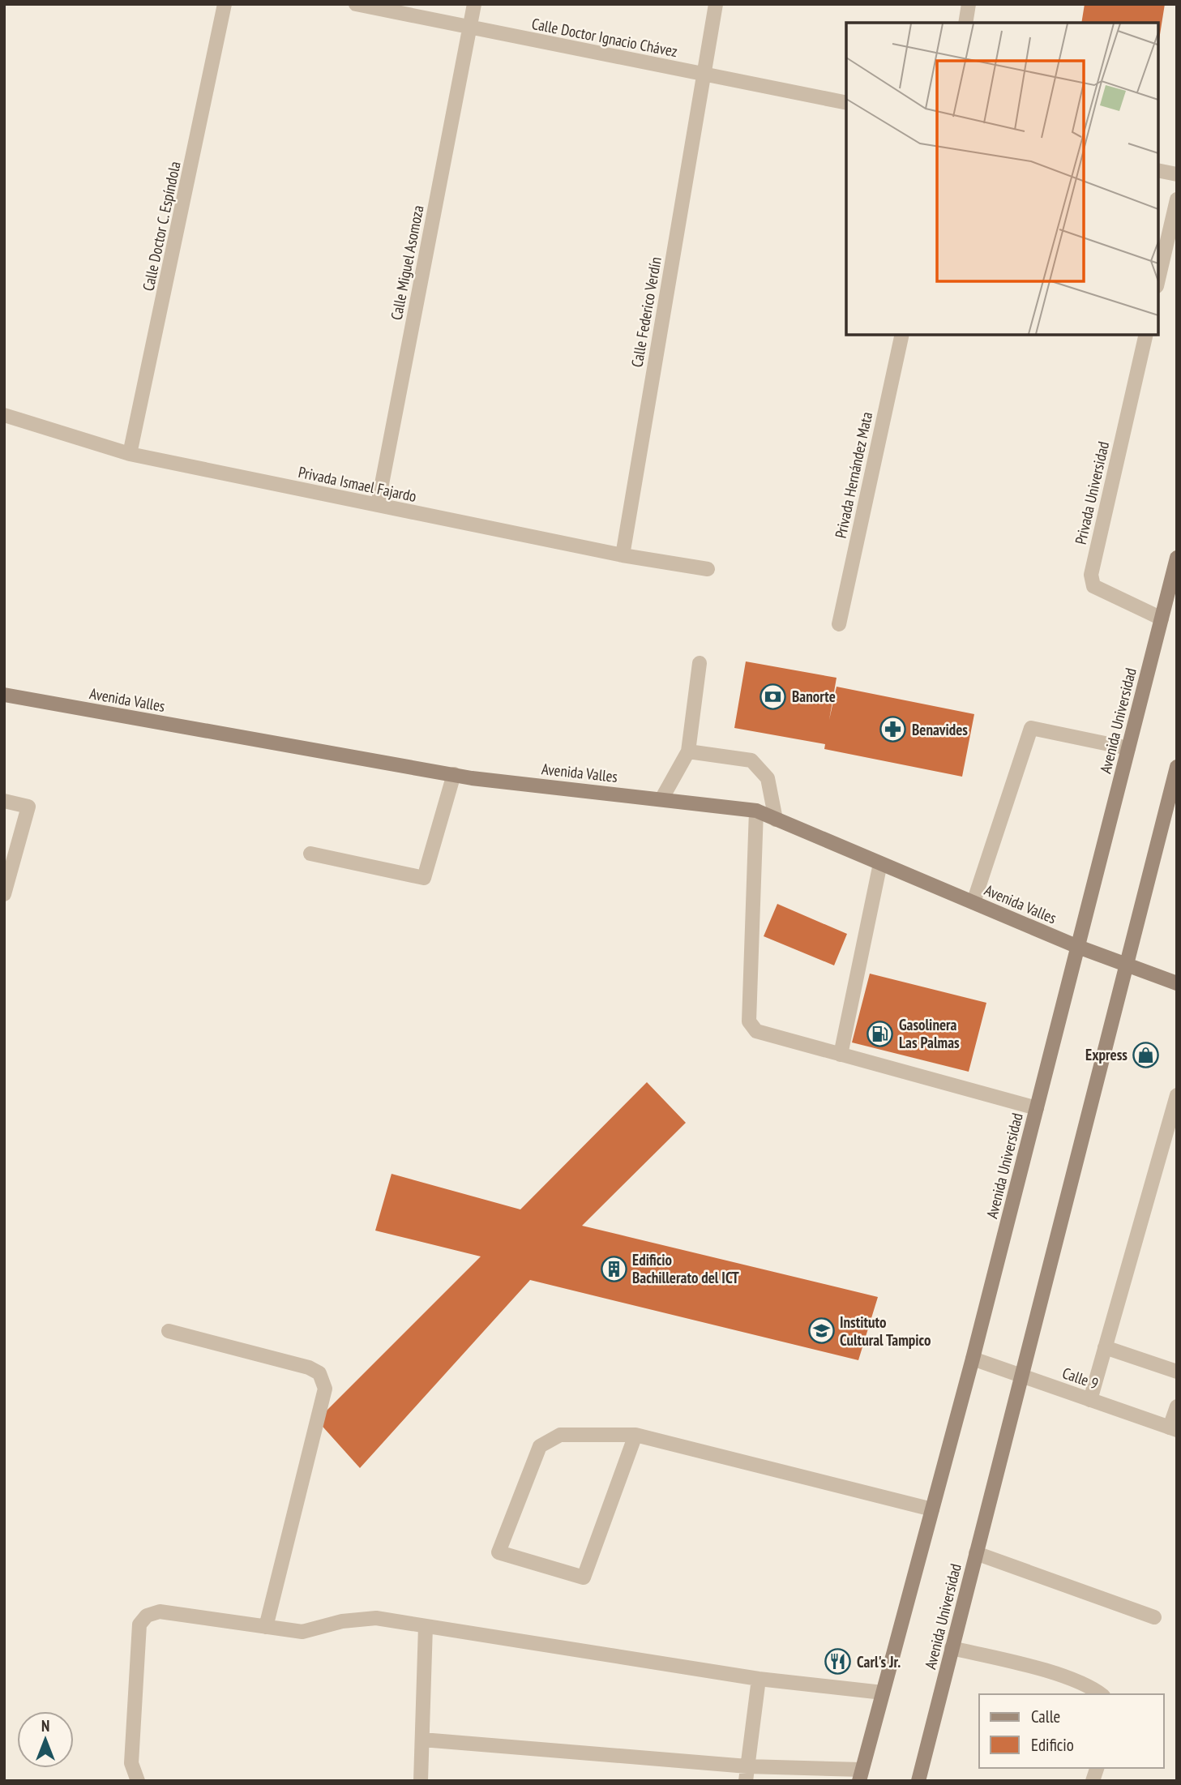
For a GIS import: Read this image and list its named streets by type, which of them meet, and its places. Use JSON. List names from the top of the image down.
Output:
{
  "streets": {
    "main road": ["Avenida Valles", "Avenida Universidad"],
    "street": [
      "Calle Doctor Ignacio Chávez",
      "Calle Doctor C. Espíndola",
      "Calle Miguel Asomoza",
      "Calle Federico Verdín",
      "Privada Hernández Mata",
      "Privada Ismael Fajardo",
      "Privada Universidad",
      "Calle 9"
    ]
  },
  "crossings": [
    ["Calle Doctor Ignacio Chávez", "Calle Miguel Asomoza"],
    ["Calle Doctor Ignacio Chávez", "Calle Federico Verdín"],
    ["Calle Doctor C. Espíndola", "Privada Ismael Fajardo"],
    ["Calle Miguel Asomoza", "Privada Ismael Fajardo"],
    ["Calle Federico Verdín", "Privada Ismael Fajardo"],
    ["Privada Universidad", "Avenida Universidad"],
    ["Avenida Valles", "Avenida Universidad"],
    ["Avenida Universidad", "Calle 9"]
  ],
  "places": {
    "bank": ["Banorte"],
    "pharmacy": ["Benavides"],
    "fuel station": ["Gasolinera Las Palmas"],
    "shop": ["Express"],
    "building": ["Edificio Bachillerato del ICT"],
    "school or university": ["Instituto Cultural Tampico"],
    "restaurant": ["Carl's Jr."]
  },
  "legend": ["Calle", "Edificio"],
  "north": "top"
}
